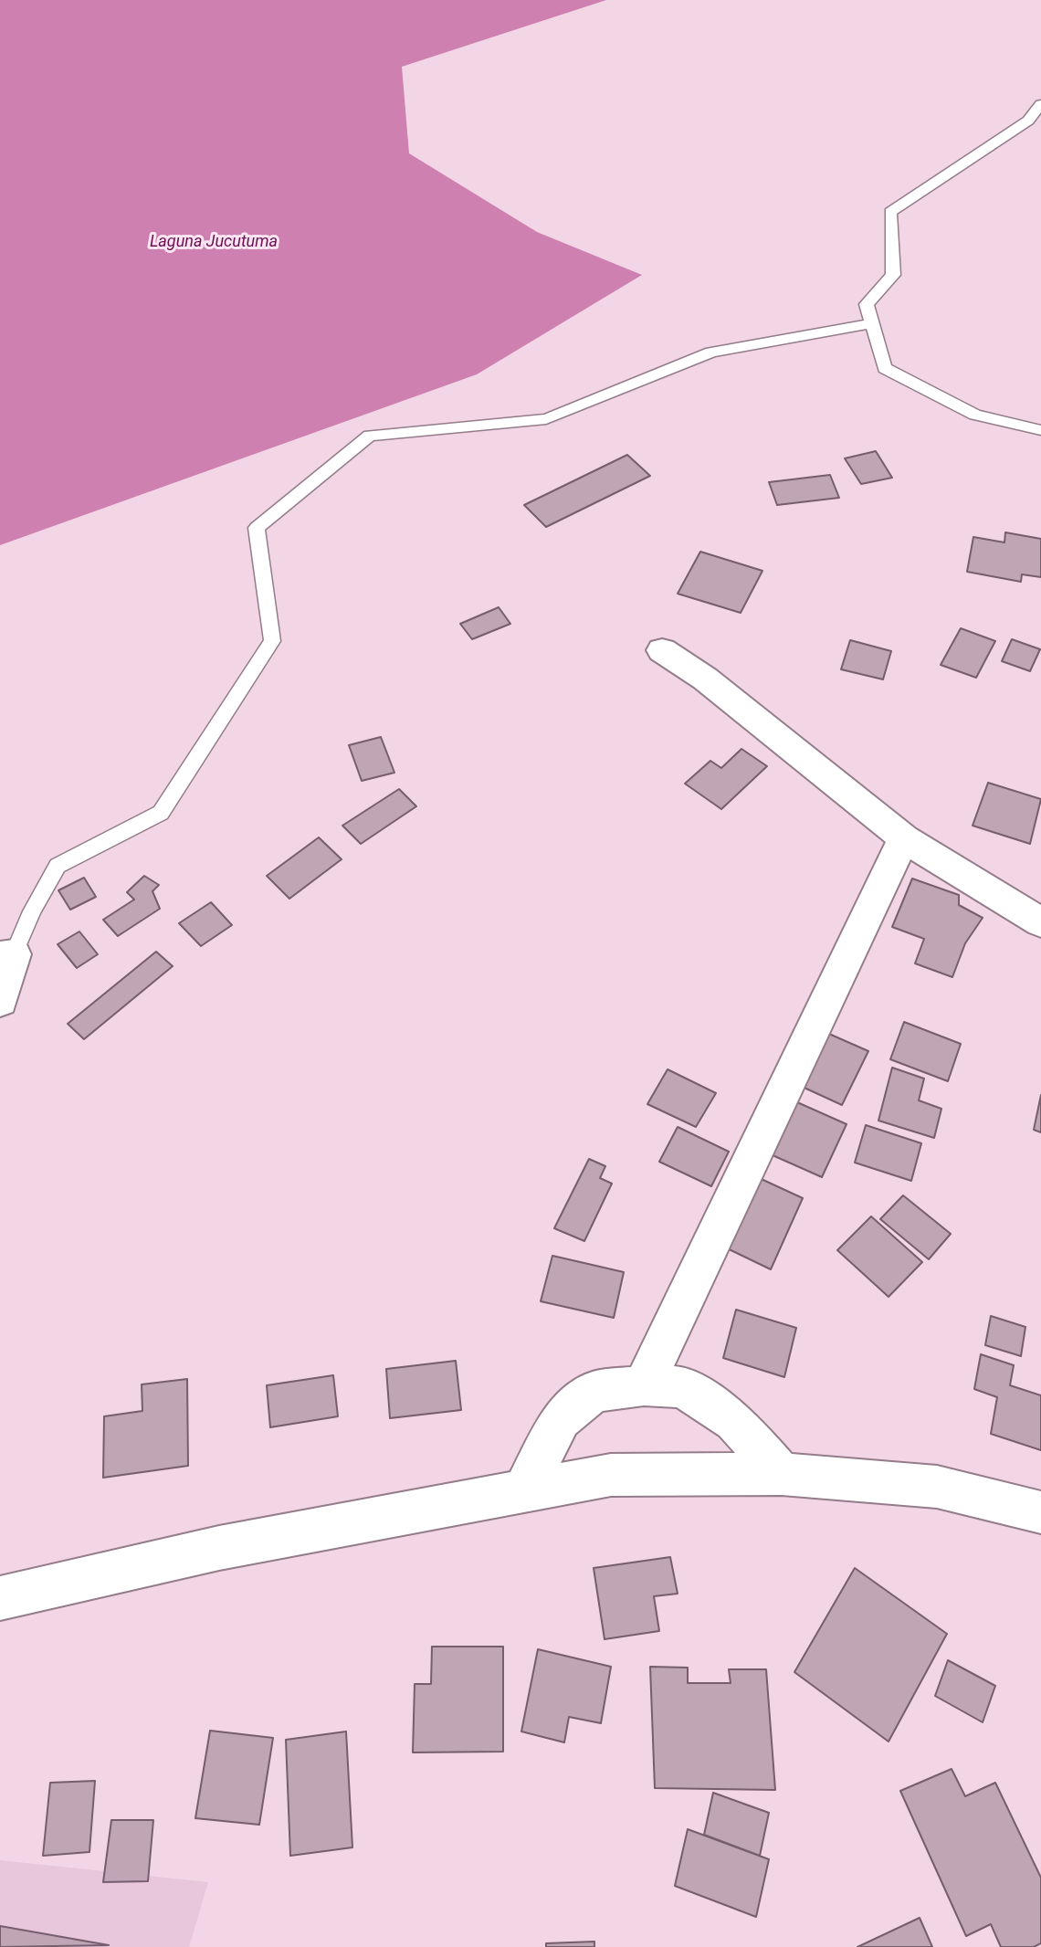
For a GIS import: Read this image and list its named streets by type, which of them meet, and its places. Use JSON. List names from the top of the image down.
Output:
{
  "water": ["Laguna Jucutuma"]
}
